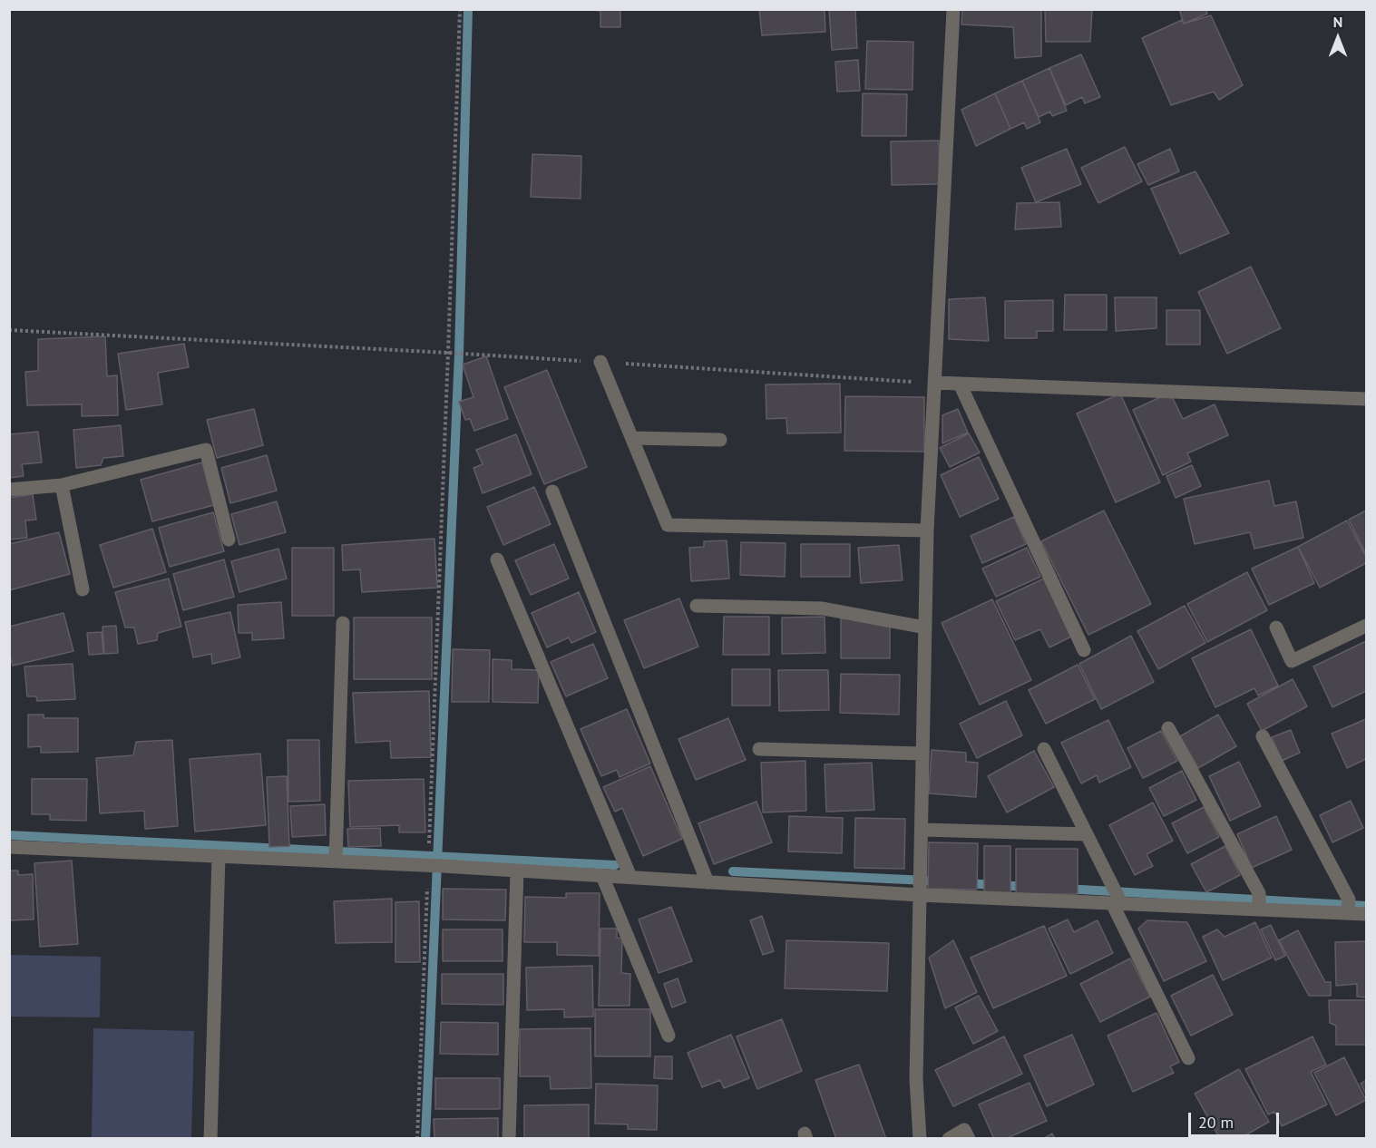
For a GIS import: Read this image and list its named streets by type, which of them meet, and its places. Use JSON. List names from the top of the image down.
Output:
{
  "scale_bar": "20 m",
  "north": "top"
}
